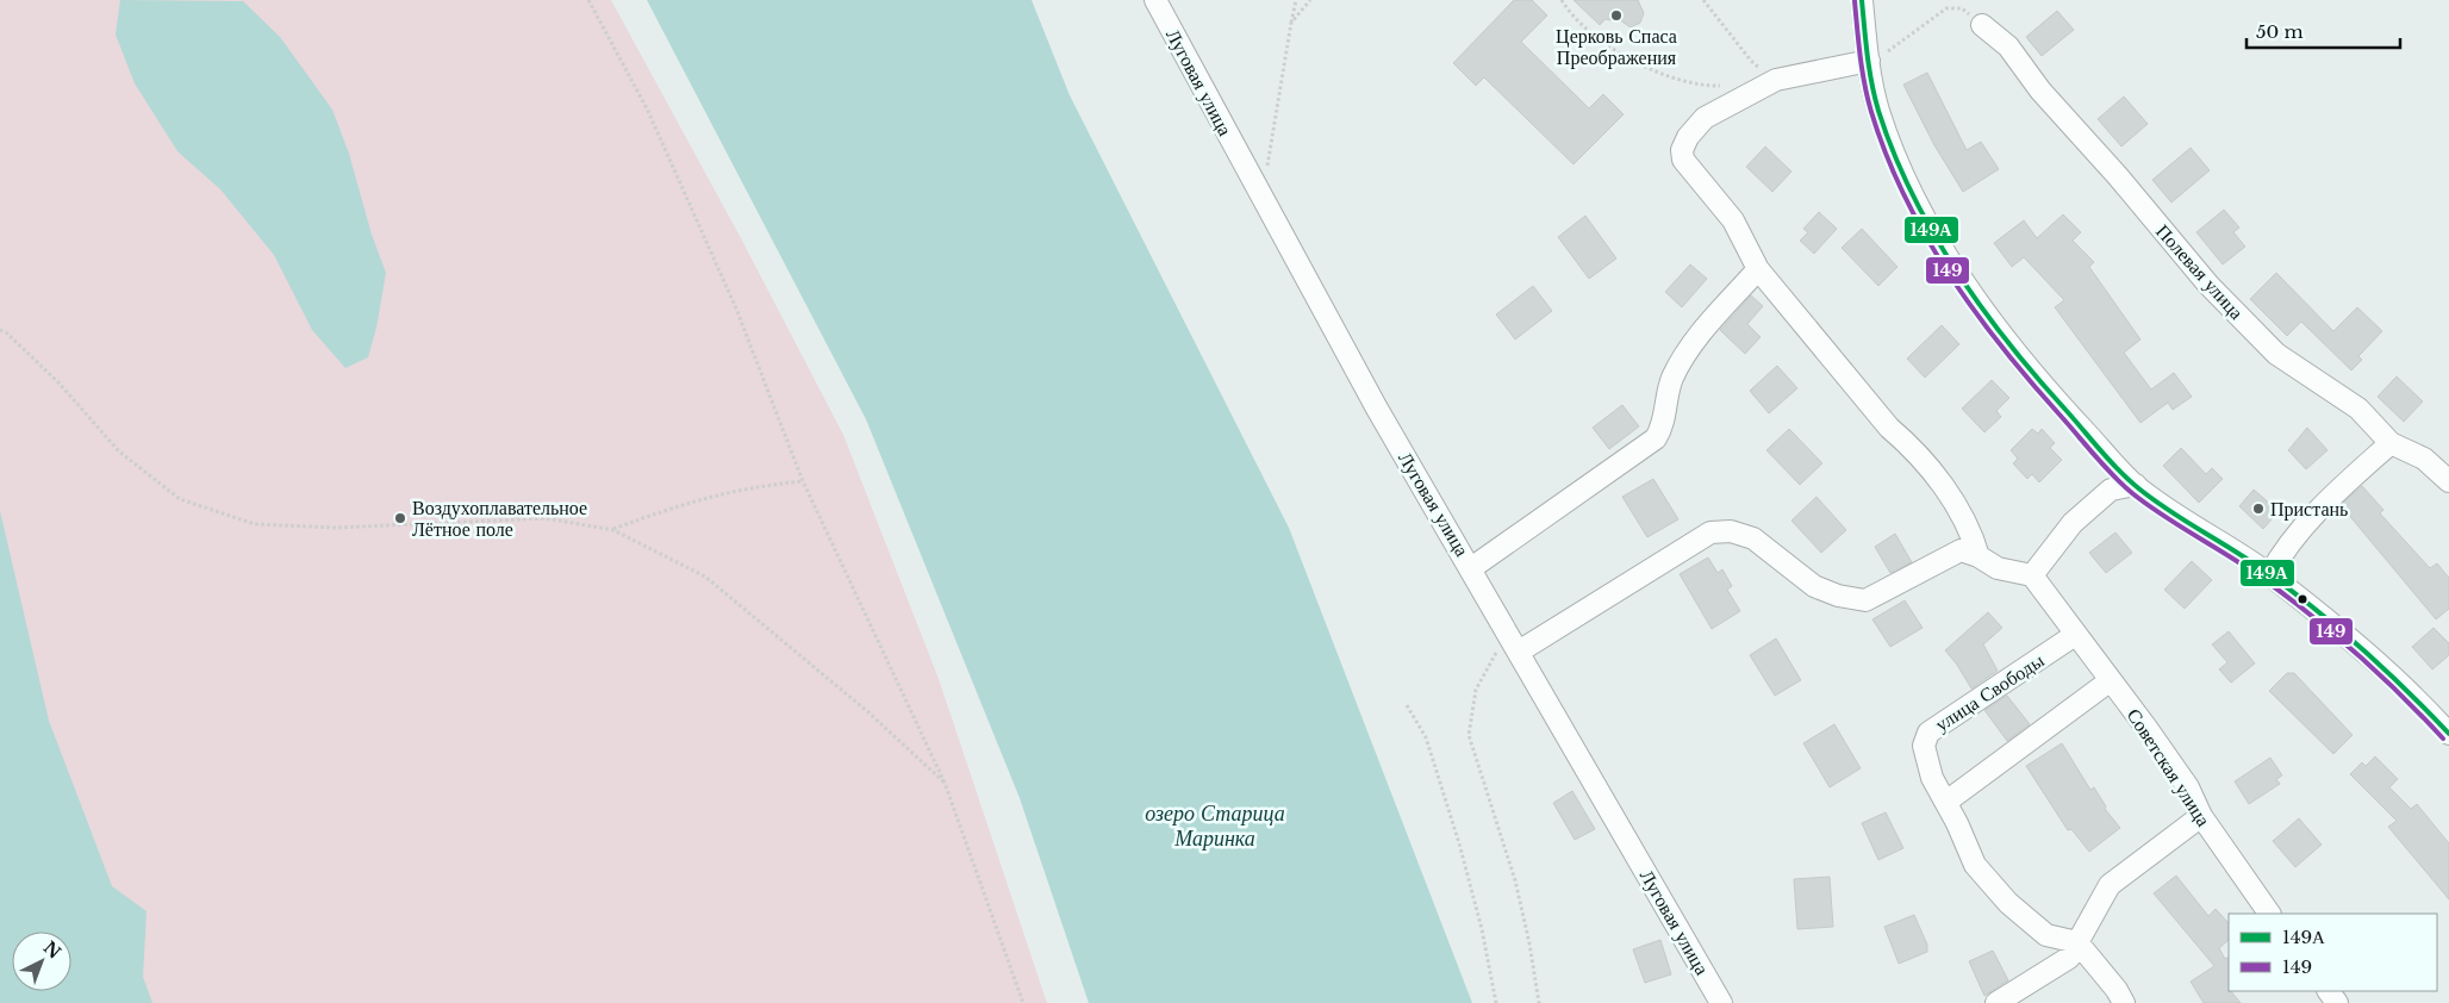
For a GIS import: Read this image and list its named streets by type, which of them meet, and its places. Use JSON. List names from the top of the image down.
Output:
{
  "streets": {
    "street": [
      "Луговая улица",
      "Полевая улица",
      "улица Свободы",
      "Советская улица"
    ]
  },
  "crossings": [
    ["улица Свободы", "Советская улица"]
  ],
  "water": ["озеро Старица Маринка"],
  "places": ["Церковь Спаса Преображения", "Пристань", "Воздухоплавательное Лётное поле"],
  "lines": ["transit line 149А", "transit line 149"],
  "legend": ["149А", "149"],
  "scale_bar": "50 m",
  "north": "top right"
}
